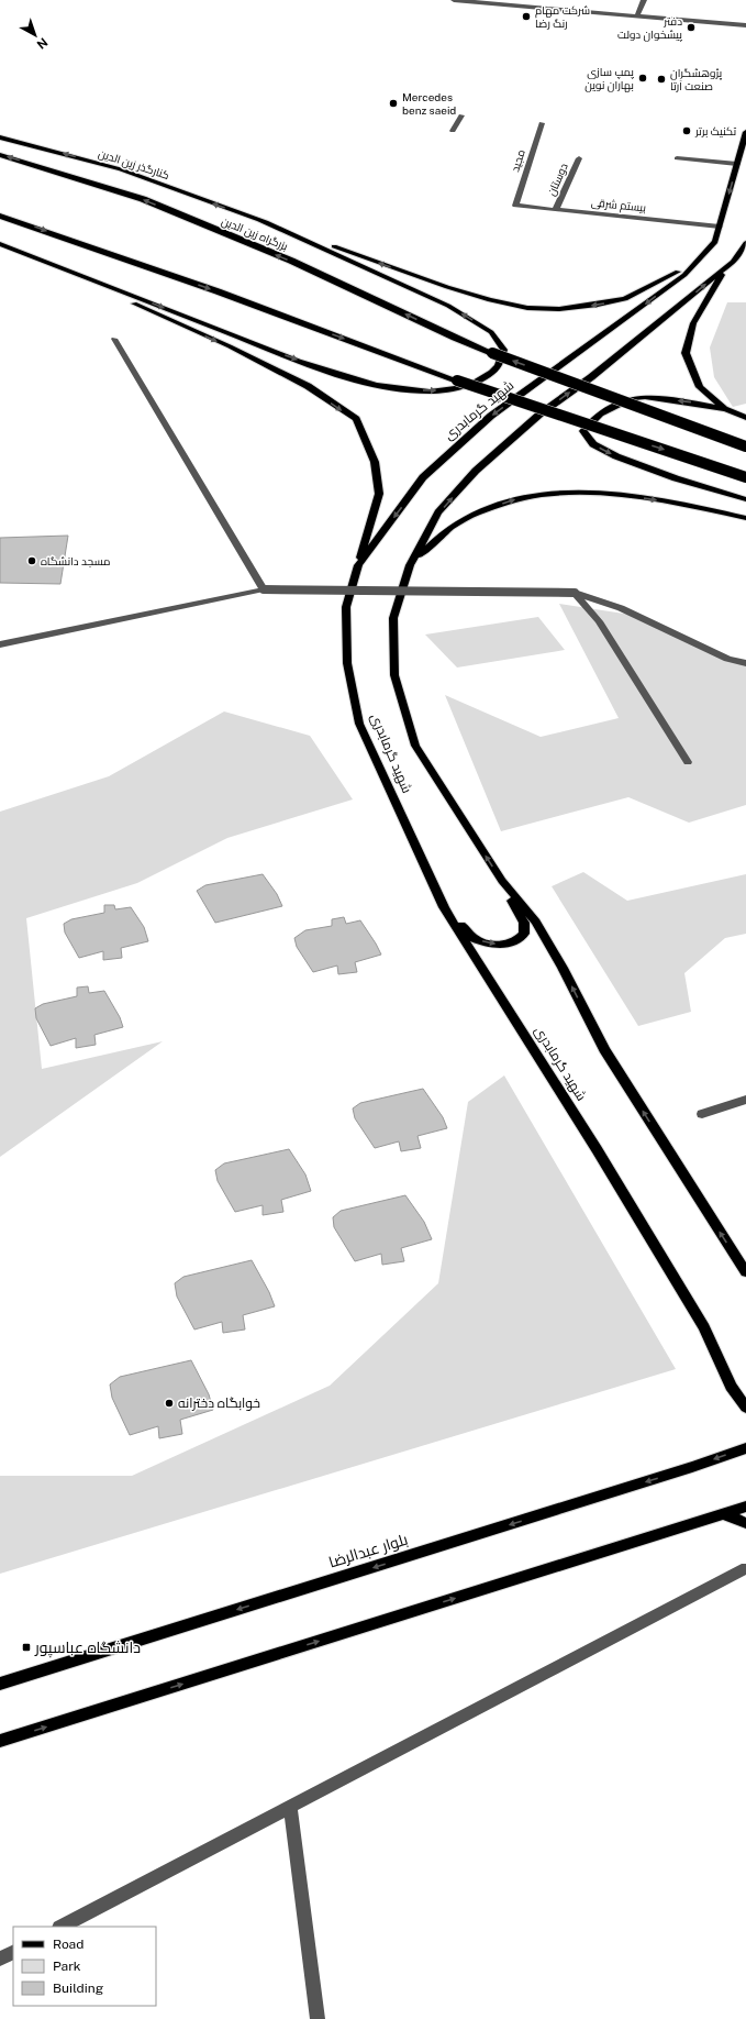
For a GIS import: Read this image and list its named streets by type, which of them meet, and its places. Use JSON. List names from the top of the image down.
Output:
{
  "streets": {
    "highway": ["بزرگراه زین الدین"],
    "main road": ["کنارگذر زین الدین", "شهید گرمابدری", "بلوار عبدالرضا"],
    "street": ["مجید", "دوستان", "بیستم شرقی"]
  },
  "crossings": [
    ["مجید", "بیستم شرقی"],
    ["دوستان", "بیستم شرقی"],
    ["بیستم شرقی", "شهید گرمابدری"]
  ],
  "one_way": ["کنارگذر زین الدین"],
  "places": {
    "other": [
      "شرکت مهام رنگ رضا",
      "دفتر پیشخوان دولت",
      "پمپ سازی بهاران نوین",
      "پژوهشگران صنعت آرتا",
      "Mercedes benz saeid",
      "تکنیک برتر",
      "مسجد دانشگاه",
      "خوابگاه دخترانه"
    ],
    "transit": ["دانشگاه عباسپور"]
  },
  "legend": ["Road", "Park", "Building"],
  "north": "bottom right"
}
